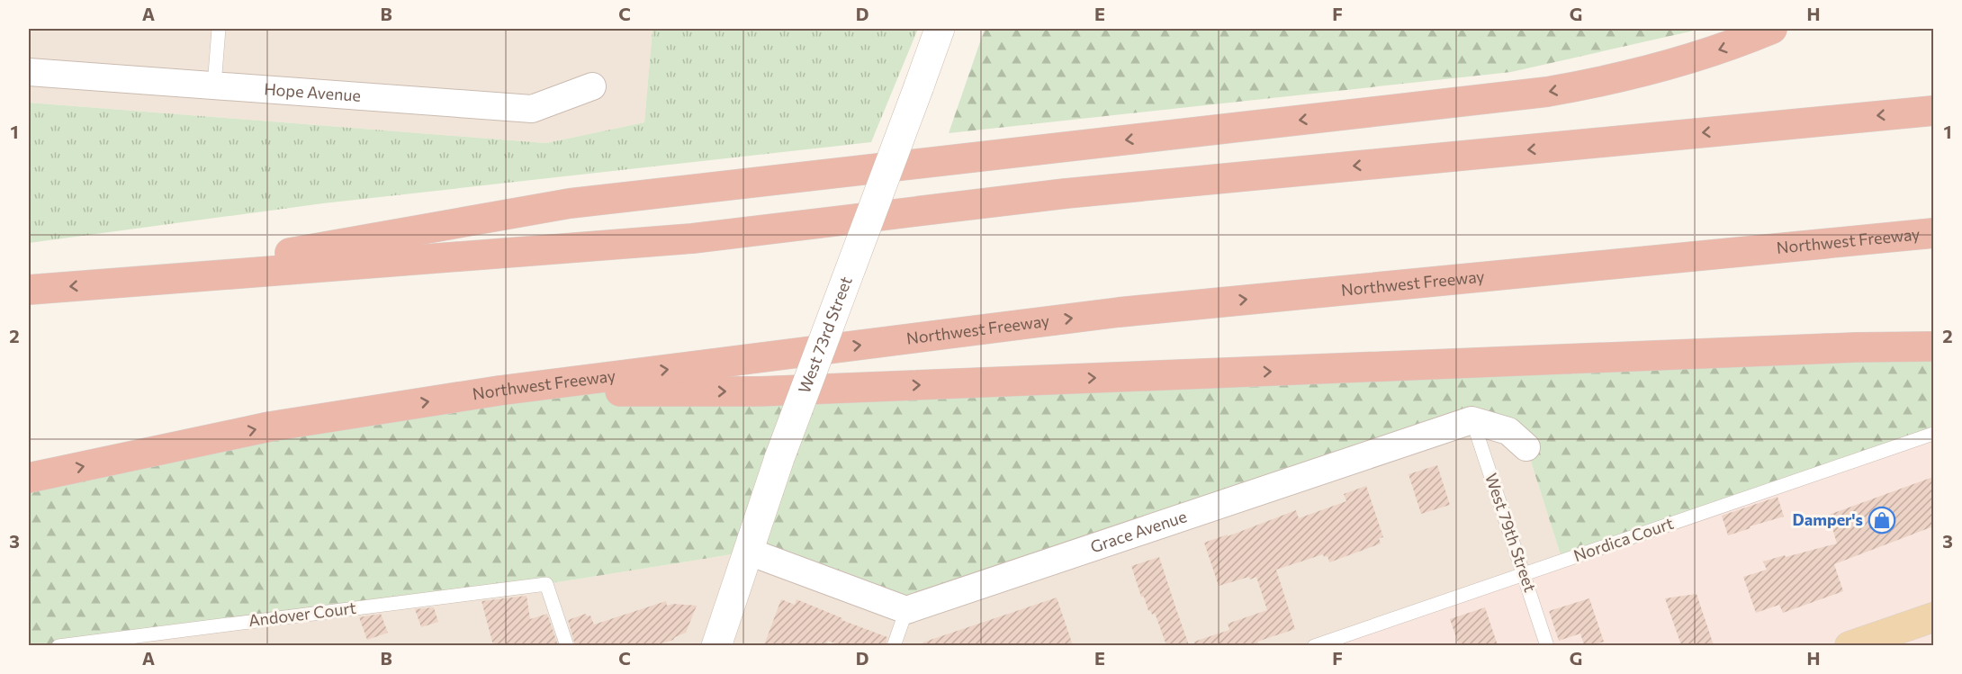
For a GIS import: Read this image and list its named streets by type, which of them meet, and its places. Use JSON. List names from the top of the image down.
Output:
{
  "streets": {
    "highway": ["Northwest Freeway"],
    "street": ["Hope Avenue", "West 73rd Street", "Grace Avenue"],
    "lane": ["West 79th Street", "Nordica Court", "Andover Court"]
  },
  "crossings": [
    ["Grace Avenue", "West 79th Street"],
    ["West 79th Street", "Nordica Court"]
  ],
  "places": {
    "shop": ["Damper's"]
  },
  "grid": {
    "columns": [
      "A",
      "B",
      "C",
      "D",
      "E",
      "F",
      "G",
      "H"
    ],
    "rows": ["1", "2", "3"]
  }
}
